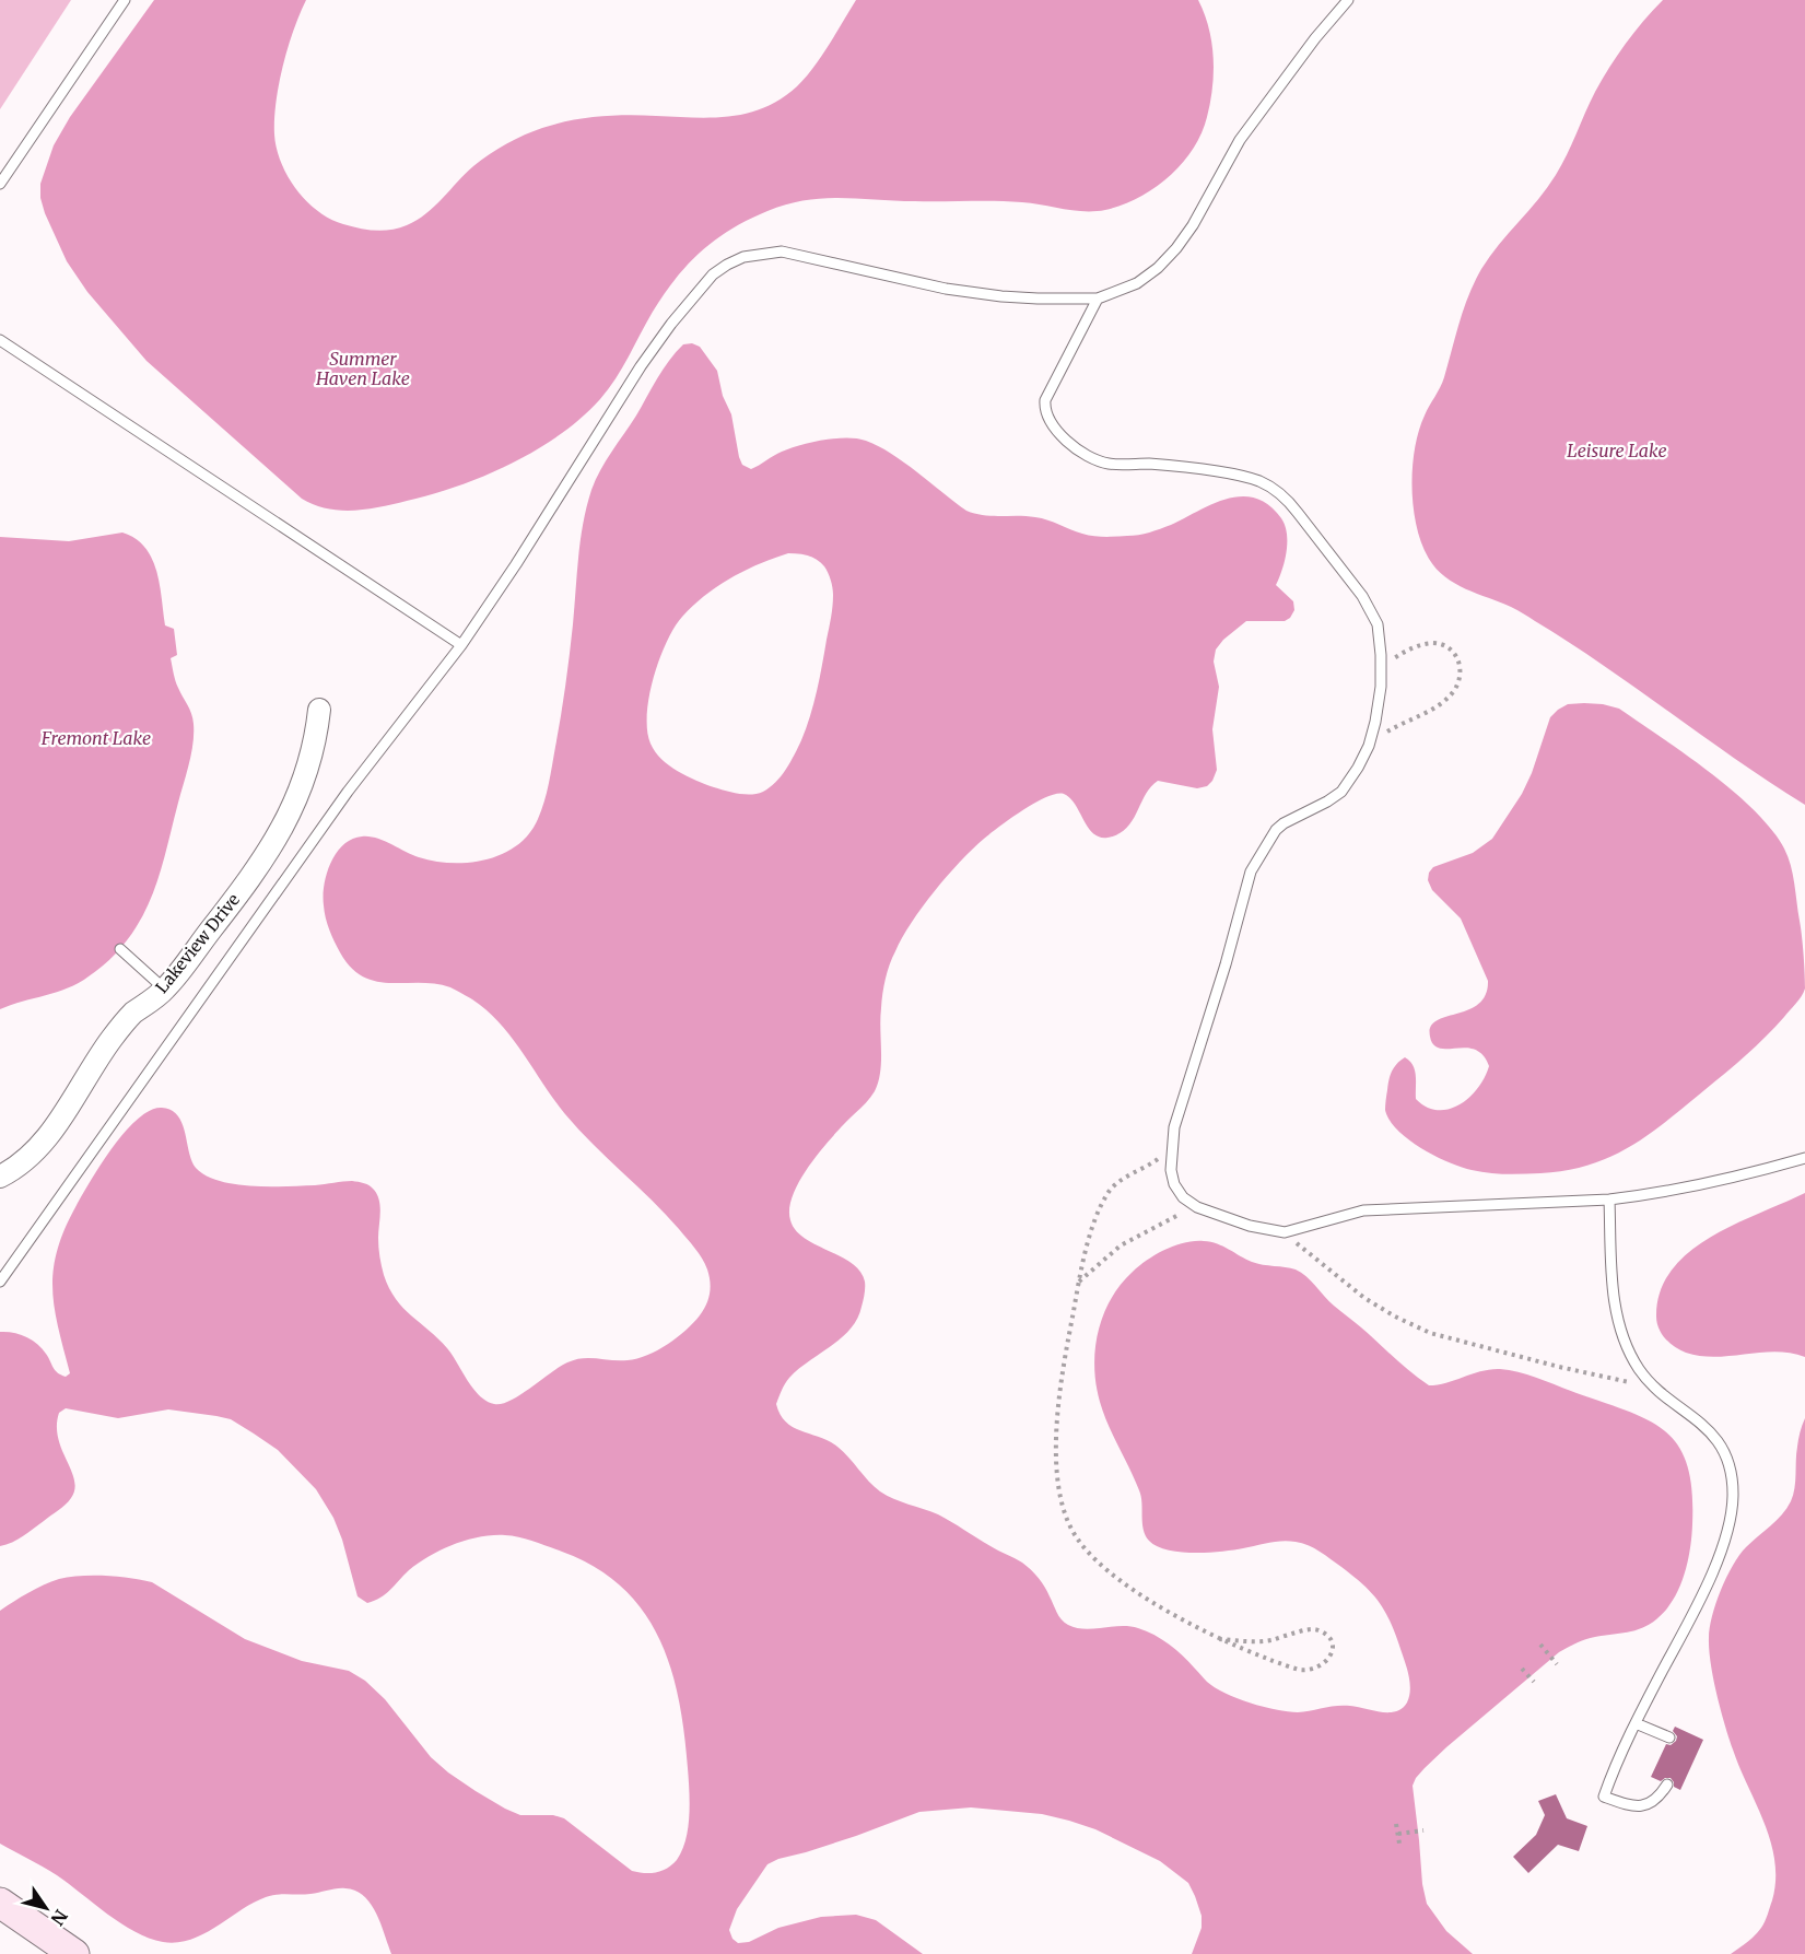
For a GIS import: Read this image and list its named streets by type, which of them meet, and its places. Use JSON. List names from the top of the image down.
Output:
{
  "streets": {
    "street": ["Lakeview Drive"]
  },
  "water": ["Summer Haven Lake", "Leisure Lake", "Fremont Lake"],
  "north": "bottom right"
}
